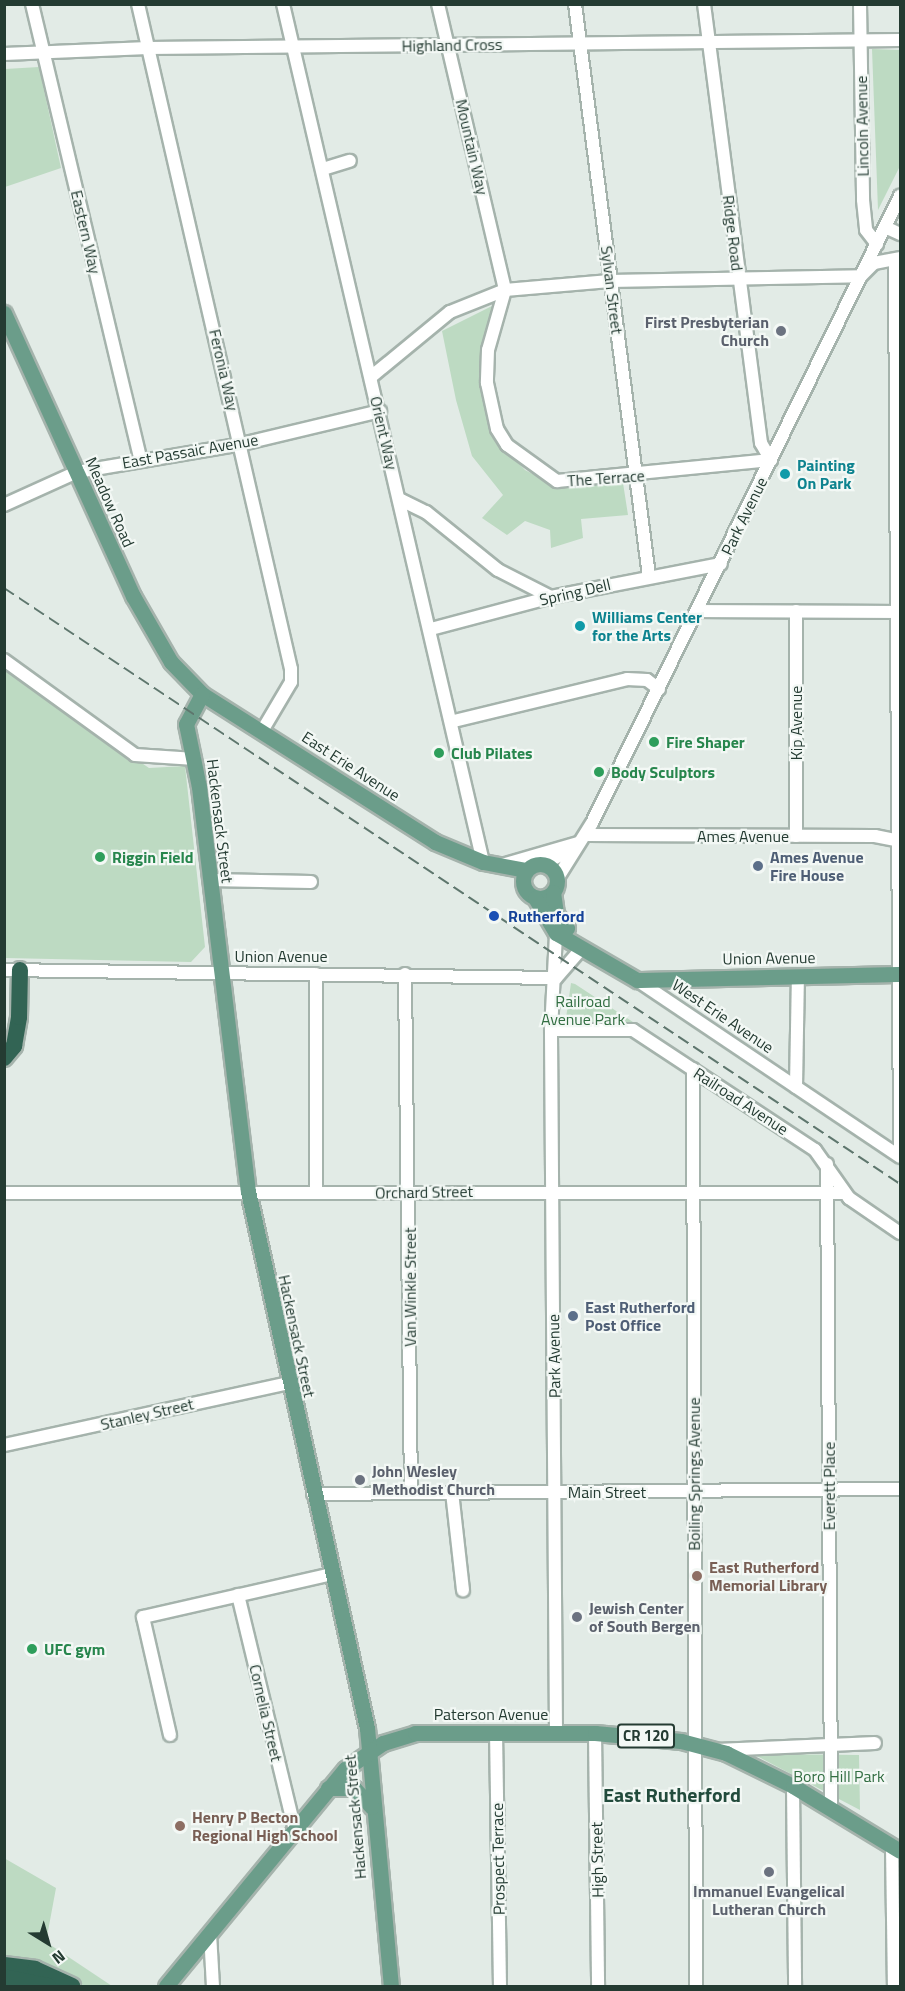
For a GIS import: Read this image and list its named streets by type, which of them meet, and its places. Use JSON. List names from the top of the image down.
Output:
{
  "streets": {
    "main road": [
      "Meadow Road",
      "East Erie Avenue",
      "Hackensack Street",
      "Union Avenue",
      "West Erie Avenue",
      "Paterson Avenue",
      "CR 120"
    ],
    "street": [
      "Highland Cross",
      "Lincoln Avenue",
      "Mountain Way",
      "Eastern Way",
      "Ridge Road",
      "Sylvan Street",
      "Feronia Way",
      "Orient Way",
      "East Passaic Avenue",
      "The Terrace",
      "Park Avenue",
      "Spring Dell",
      "Kip Avenue",
      "Ames Avenue",
      "Railroad Avenue",
      "Orchard Street",
      "Van Winkle Street",
      "Stanley Street",
      "Boiling Springs Avenue",
      "Everett Place",
      "Main Street",
      "Cornelia Street",
      "Prospect Terrace",
      "High Street"
    ]
  },
  "crossings": [
    ["Highland Cross", "Lincoln Avenue"],
    ["Highland Cross", "Mountain Way"],
    ["Highland Cross", "Eastern Way"],
    ["Highland Cross", "Ridge Road"],
    ["Highland Cross", "Sylvan Street"],
    ["Highland Cross", "Feronia Way"],
    ["Highland Cross", "Orient Way"],
    ["Lincoln Avenue", "Park Avenue"],
    ["Mountain Way", "The Terrace"],
    ["Eastern Way", "East Passaic Avenue"],
    ["Ridge Road", "The Terrace"],
    ["Ridge Road", "Park Avenue"],
    ["Sylvan Street", "The Terrace"],
    ["Sylvan Street", "Spring Dell"],
    ["Feronia Way", "East Passaic Avenue"],
    ["Feronia Way", "East Erie Avenue"],
    ["Orient Way", "East Passaic Avenue"],
    ["Orient Way", "Spring Dell"],
    ["Orient Way", "East Erie Avenue"],
    ["Orient Way", "Ames Avenue"],
    ["East Passaic Avenue", "Meadow Road"],
    ["The Terrace", "Park Avenue"],
    ["Meadow Road", "East Erie Avenue"],
    ["Meadow Road", "Hackensack Street"],
    ["Park Avenue", "Spring Dell"],
    ["Park Avenue", "Ames Avenue"],
    ["Park Avenue", "Union Avenue"],
    ["Park Avenue", "West Erie Avenue"],
    ["Park Avenue", "Railroad Avenue"],
    ["Park Avenue", "Orchard Street"],
    ["Park Avenue", "Main Street"],
    ["Park Avenue", "Paterson Avenue"],
    ["Kip Avenue", "Ames Avenue"],
    ["East Erie Avenue", "Hackensack Street"],
    ["East Erie Avenue", "Ames Avenue"],
    ["East Erie Avenue", "West Erie Avenue"],
    ["Hackensack Street", "Union Avenue"],
    ["Hackensack Street", "Orchard Street"],
    ["Hackensack Street", "Stanley Street"],
    ["Hackensack Street", "Main Street"],
    ["Hackensack Street", "Paterson Avenue"],
    ["Union Avenue", "West Erie Avenue"],
    ["Union Avenue", "Van Winkle Street"],
    ["Railroad Avenue", "Orchard Street"],
    ["Railroad Avenue", "Boiling Springs Avenue"],
    ["Railroad Avenue", "Everett Place"],
    ["Orchard Street", "Van Winkle Street"],
    ["Orchard Street", "Boiling Springs Avenue"],
    ["Orchard Street", "Everett Place"],
    ["Van Winkle Street", "Main Street"],
    ["Boiling Springs Avenue", "Main Street"],
    ["Boiling Springs Avenue", "Paterson Avenue"],
    ["Everett Place", "Main Street"],
    ["Everett Place", "Paterson Avenue"],
    ["Cornelia Street", "Paterson Avenue"],
    ["Paterson Avenue", "Prospect Terrace"],
    ["Paterson Avenue", "High Street"]
  ],
  "districts": ["East Rutherford"],
  "parks": ["Railroad Avenue Park", "Boro Hill Park"],
  "places": [
    "First Presbyterian Church",
    "Painting On Park",
    "Williams Center for the Arts",
    "Fire Shaper",
    "Club Pilates",
    "Body Sculptors",
    "Riggin Field",
    "Ames Avenue Fire House",
    "Rutherford",
    "East Rutherford Post Office",
    "John Wesley Methodist Church",
    "East Rutherford Memorial Library",
    "Jewish Center of South Bergen",
    "UFC gym",
    "Henry P Becton Regional High School",
    "Immanuel Evangelical Lutheran Church"
  ],
  "north": "bottom right"
}
